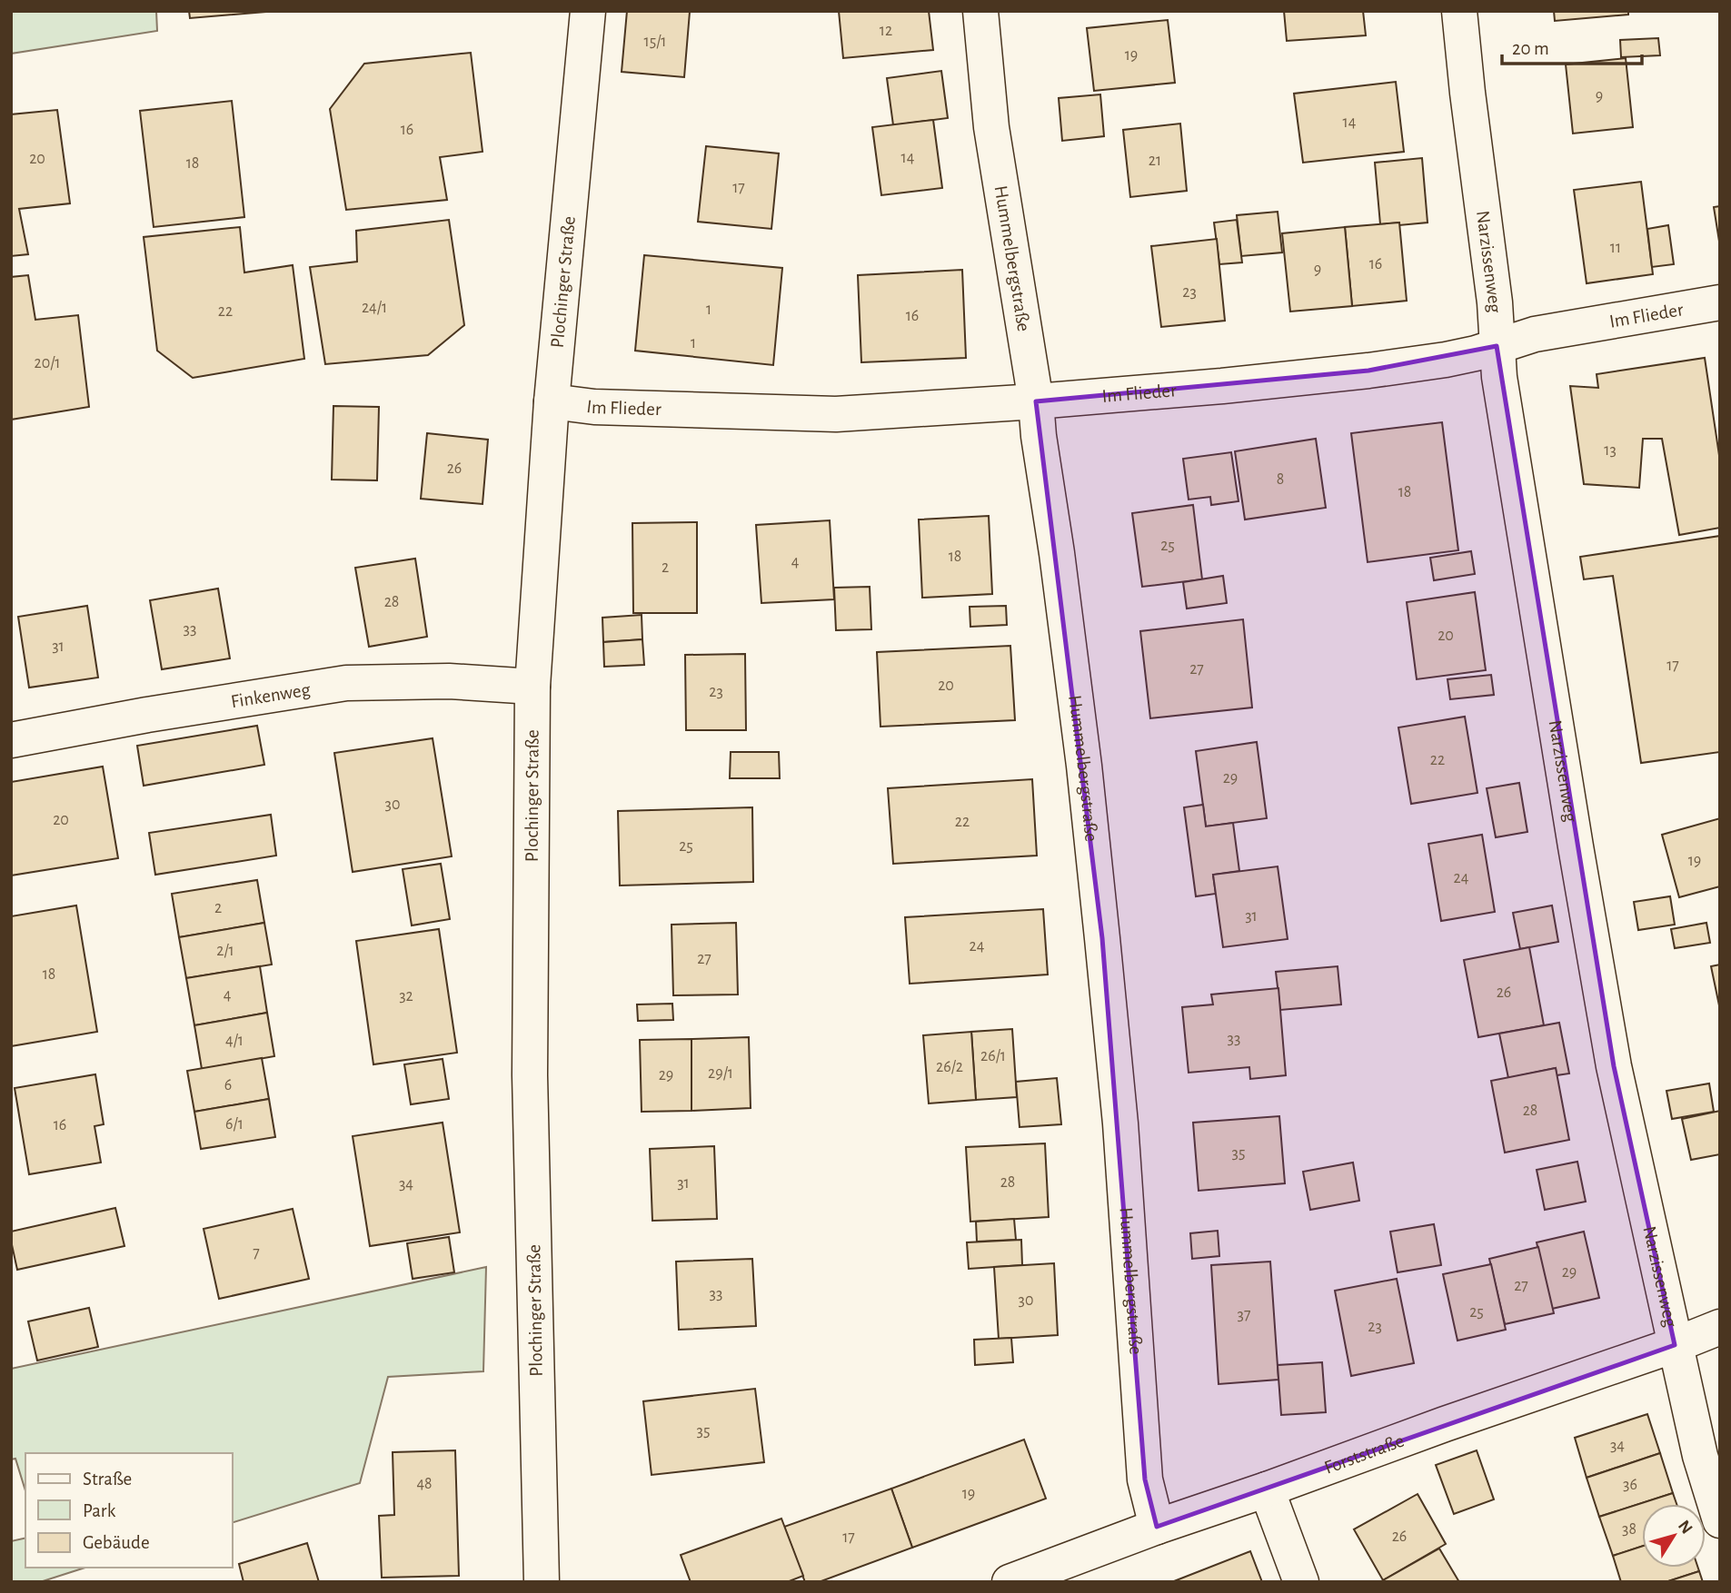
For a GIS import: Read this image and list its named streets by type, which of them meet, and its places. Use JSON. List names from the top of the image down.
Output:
{
  "streets": {
    "street": [
      "Hummelbergstraße",
      "Narzissenweg",
      "Plochinger Straße",
      "Im Flieder",
      "Finkenweg",
      "Forststraße"
    ]
  },
  "crossings": [
    ["Hummelbergstraße", "Im Flieder"],
    ["Hummelbergstraße", "Forststraße"],
    ["Narzissenweg", "Im Flieder"],
    ["Narzissenweg", "Forststraße"],
    ["Plochinger Straße", "Im Flieder"],
    ["Plochinger Straße", "Finkenweg"]
  ],
  "house_numbers": [
    "12",
    "15/1",
    "19",
    "9",
    "14",
    "16",
    "14",
    "20",
    "21",
    "18",
    "17",
    "11",
    "16",
    "9",
    "23",
    "24/1",
    "1",
    "22",
    "16",
    "1",
    "20/1",
    "13",
    "26",
    "8",
    "18",
    "25",
    "18",
    "4",
    "2",
    "28",
    "33",
    "20",
    "31",
    "17",
    "27",
    "20",
    "23",
    "22",
    "29",
    "30",
    "20",
    "22",
    "25",
    "19",
    "24",
    "2",
    "31",
    "24",
    "2/1",
    "27",
    "18",
    "26",
    "4",
    "32",
    "33",
    "4/1",
    "26/1",
    "26/2",
    "29/1",
    "29",
    "6",
    "28",
    "6/1",
    "16",
    "35",
    "28",
    "31",
    "34",
    "7",
    "29",
    "27",
    "33",
    "30",
    "25",
    "37",
    "23",
    "35",
    "34",
    "48",
    "36",
    "19",
    "38",
    "26",
    "17"
  ],
  "legend": ["Straße", "Park", "Gebäude"],
  "scale_bar": "20 m",
  "north": "top right"
}
